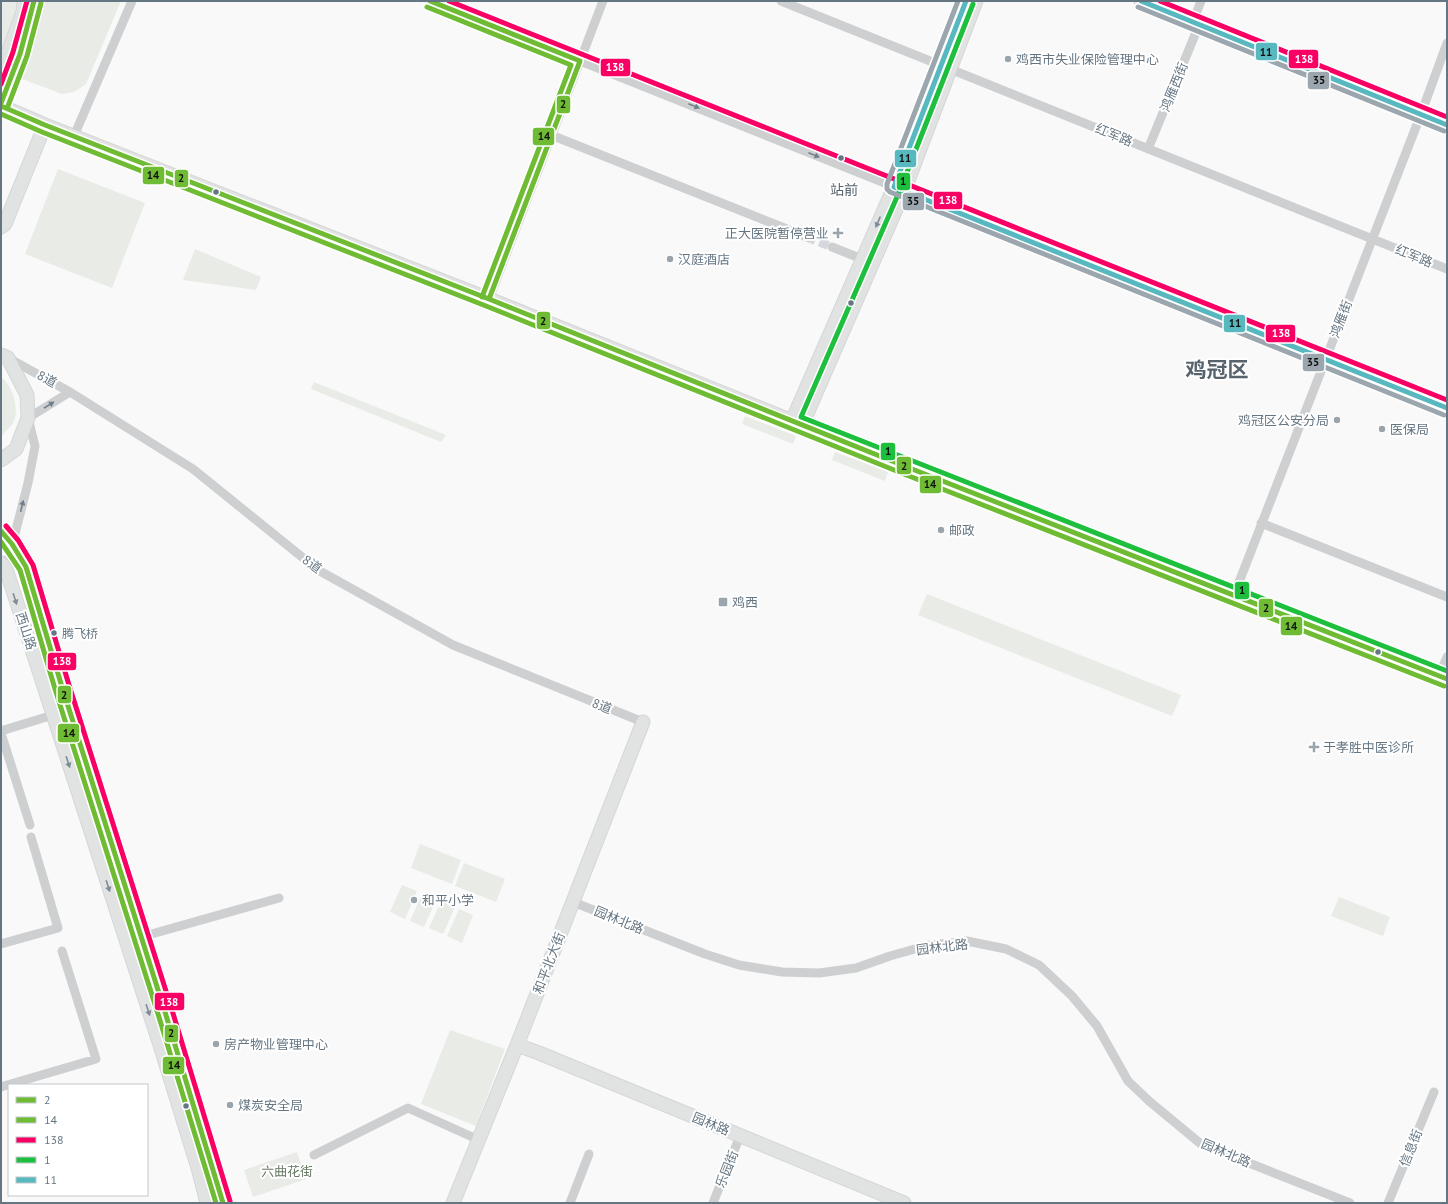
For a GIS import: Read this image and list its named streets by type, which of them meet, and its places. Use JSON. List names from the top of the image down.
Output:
{
  "streets": {
    "main road": ["西山路", "和平北大街", "园林路"],
    "street": [
      "鸿雁西街",
      "红军路",
      "鸿雁街",
      "8道",
      "园林北路",
      "信息街",
      "乐园街"
    ]
  },
  "crossings": [
    ["鸿雁西街", "红军路"],
    ["红军路", "鸿雁街"],
    ["8道", "和平北大街"],
    ["园林北路", "和平北大街"],
    ["和平北大街", "园林路"],
    ["园林路", "乐园街"]
  ],
  "districts": ["站前", "鸡冠区"],
  "parks": ["六曲花街"],
  "places": {
    "other": [
      "鸡西市失业保险管理中心",
      "汉庭酒店",
      "鸡冠区公安分局",
      "医保局",
      "邮政",
      "腾飞桥",
      "和平小学",
      "房产物业管理中心",
      "煤炭安全局"
    ],
    "health": ["正大医院暂停营业", "于孝胜中医诊所"],
    "transit": ["鸡西"]
  },
  "lines": [
    "transit line 2",
    "transit line 138",
    "transit line 11",
    "transit line 35",
    "transit line 14",
    "transit line 1"
  ],
  "legend": [
    "2",
    "14",
    "138",
    "1",
    "11"
  ]
}
